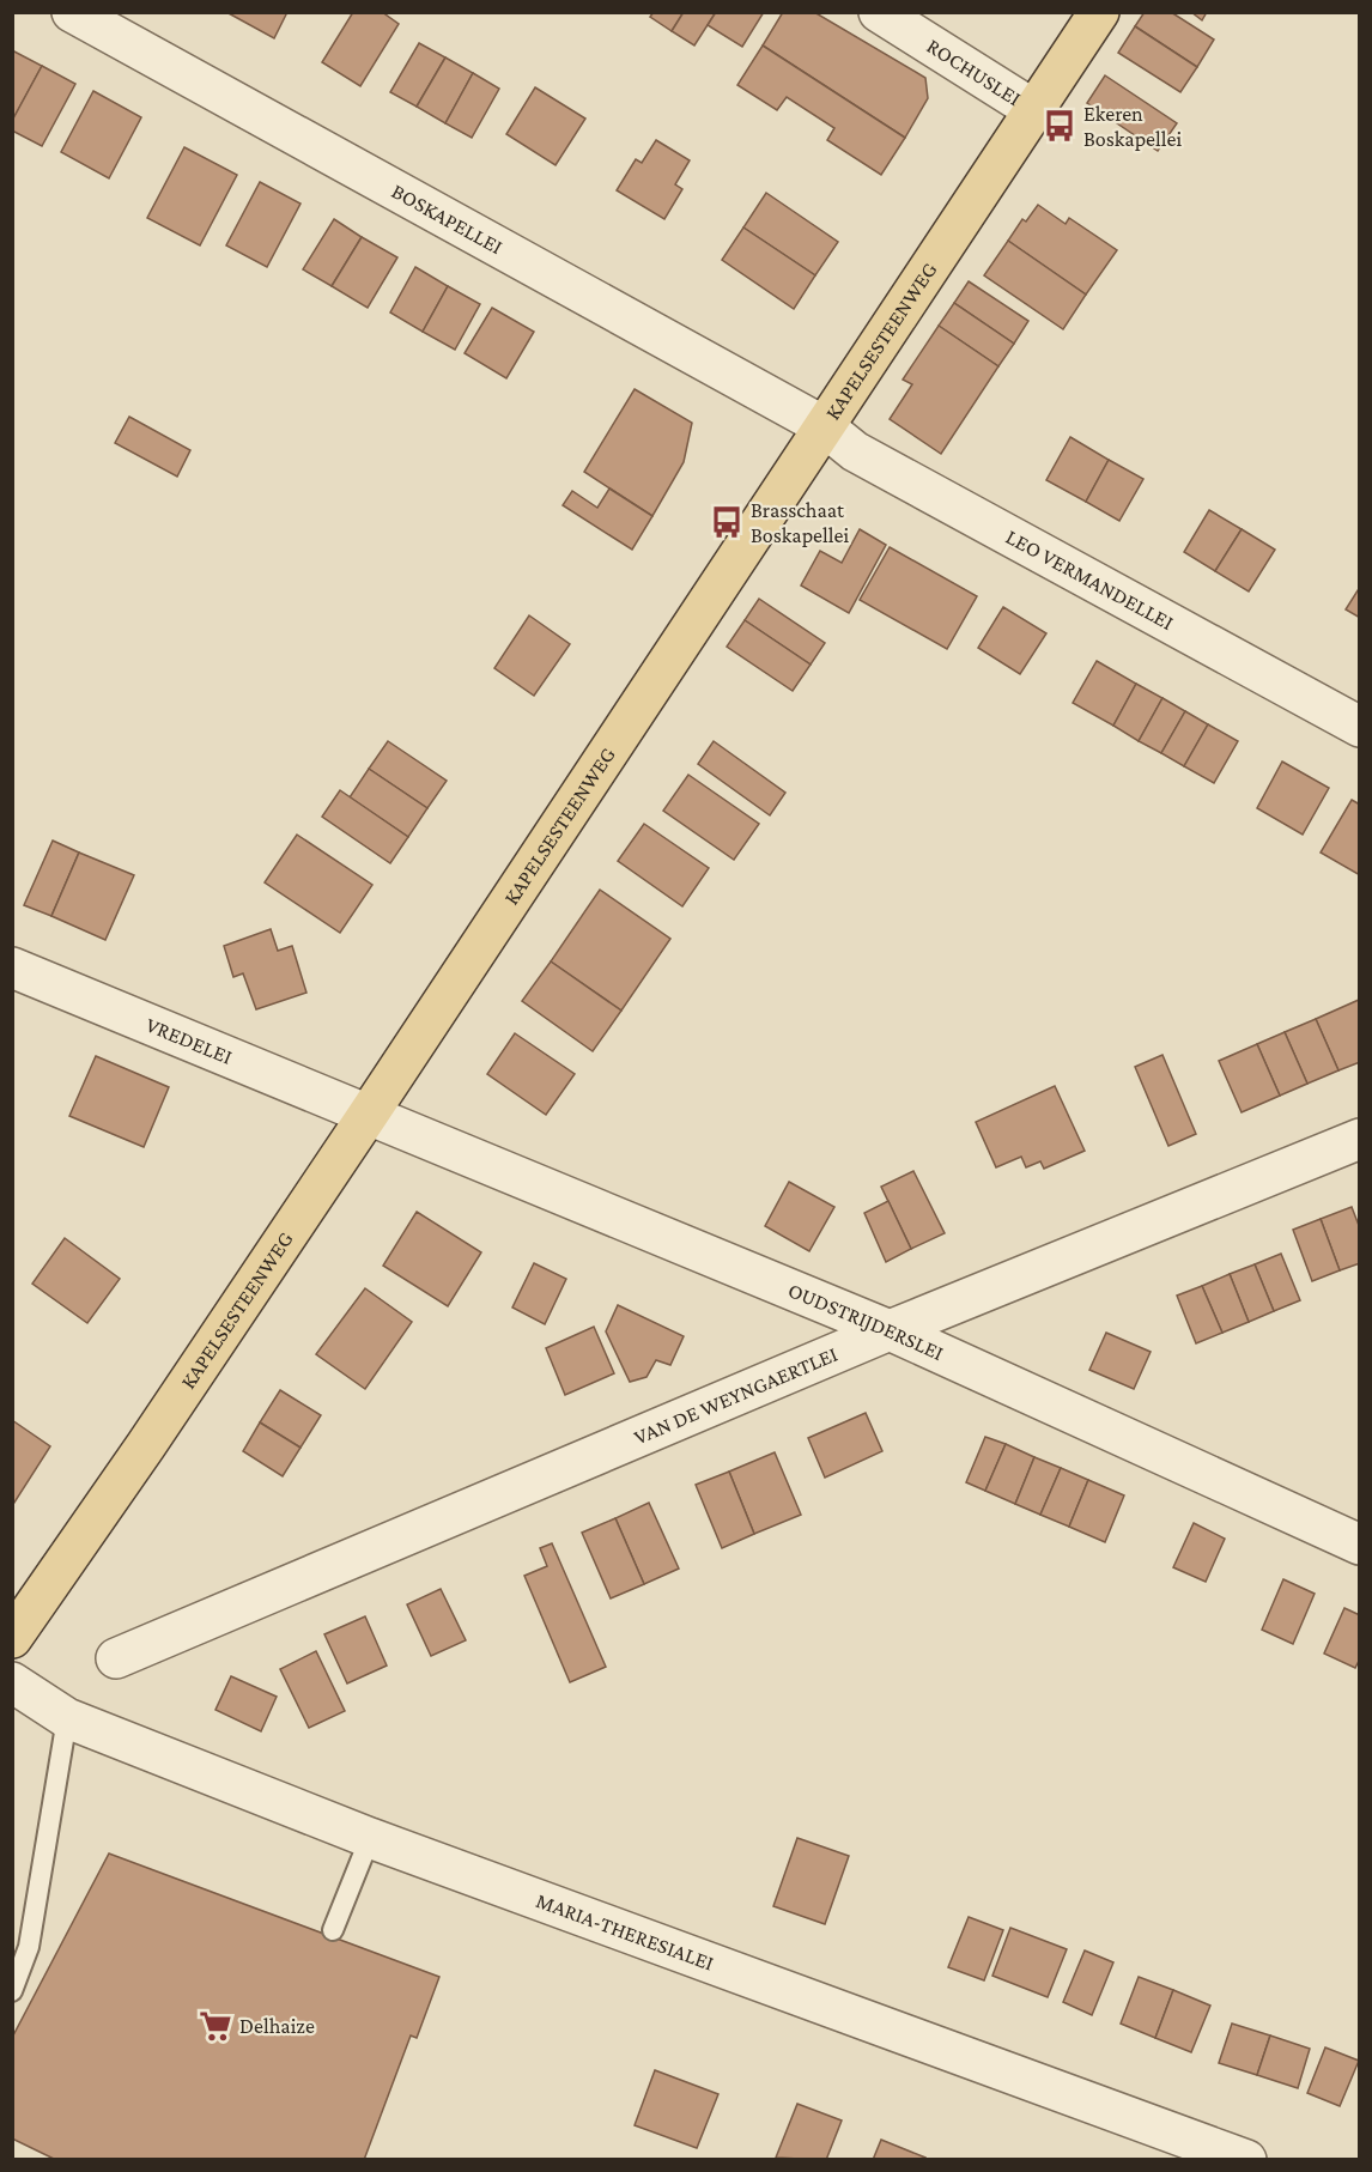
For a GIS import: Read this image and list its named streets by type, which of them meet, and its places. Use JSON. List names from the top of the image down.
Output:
{
  "streets": {
    "main road": ["KAPELSESTEENWEG"],
    "street": [
      "ROCHUSLEI",
      "BOSKAPELLEI",
      "LEO VERMANDELLEI",
      "VREDELEI",
      "OUDSTRIJDERSLEI",
      "VAN DE WEYNGAERTLEI",
      "MARIA-THERESIALEI"
    ]
  },
  "crossings": [
    ["ROCHUSLEI", "KAPELSESTEENWEG"],
    ["BOSKAPELLEI", "KAPELSESTEENWEG"],
    ["BOSKAPELLEI", "LEO VERMANDELLEI"],
    ["KAPELSESTEENWEG", "LEO VERMANDELLEI"],
    ["KAPELSESTEENWEG", "VREDELEI"],
    ["KAPELSESTEENWEG", "OUDSTRIJDERSLEI"],
    ["VREDELEI", "OUDSTRIJDERSLEI"],
    ["OUDSTRIJDERSLEI", "VAN DE WEYNGAERTLEI"]
  ],
  "places": {
    "bus stop": ["Ekeren Boskapellei", "Brasschaat Boskapellei"],
    "supermarket": ["Delhaize"]
  }
}
